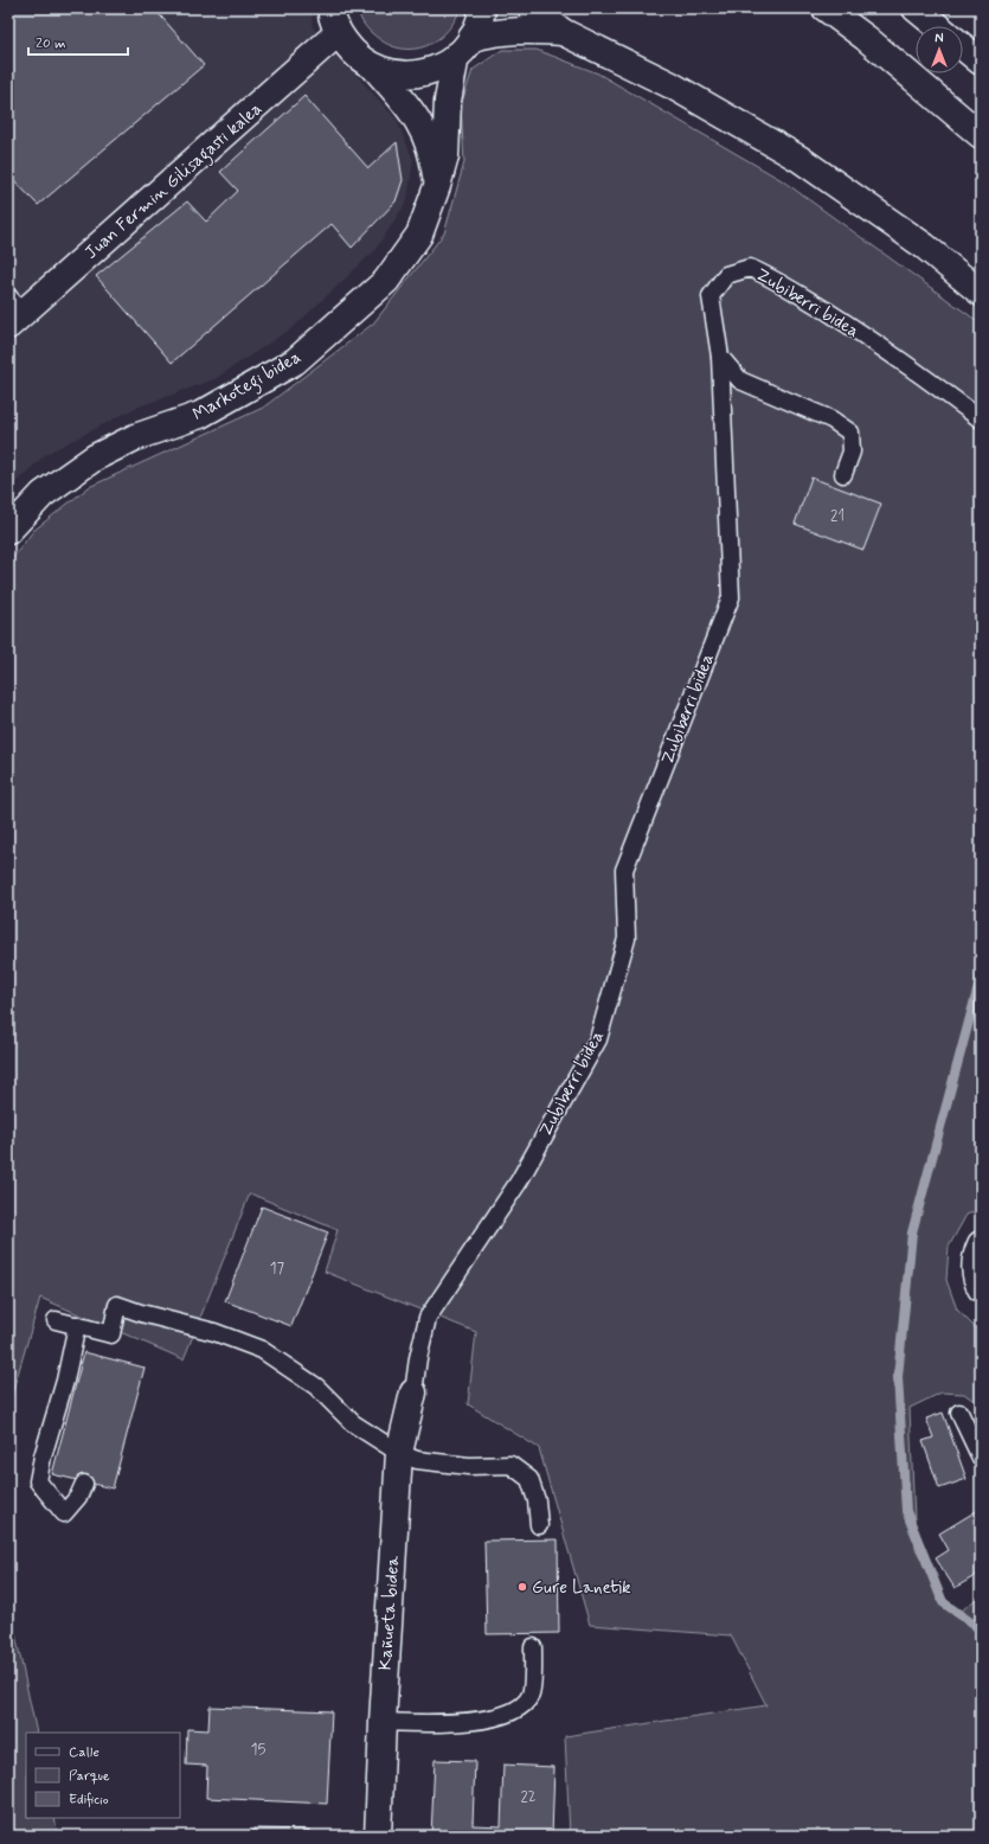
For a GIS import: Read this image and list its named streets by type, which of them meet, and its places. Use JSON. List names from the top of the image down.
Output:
{
  "streets": {
    "main road": ["Juan Fermin Gilisagasti kalea", "Markotegi bidea", "Kañueta bidea"],
    "lane": ["Zubiberri bidea"]
  },
  "crossings": [
    ["Zubiberri bidea", "Kañueta bidea"]
  ],
  "places": ["Gure Lanetik"],
  "house_numbers": [
    "21",
    "17",
    "15",
    "22"
  ],
  "legend": ["Calle", "Parque", "Edificio"],
  "scale_bar": "20 m",
  "north": "top"
}
